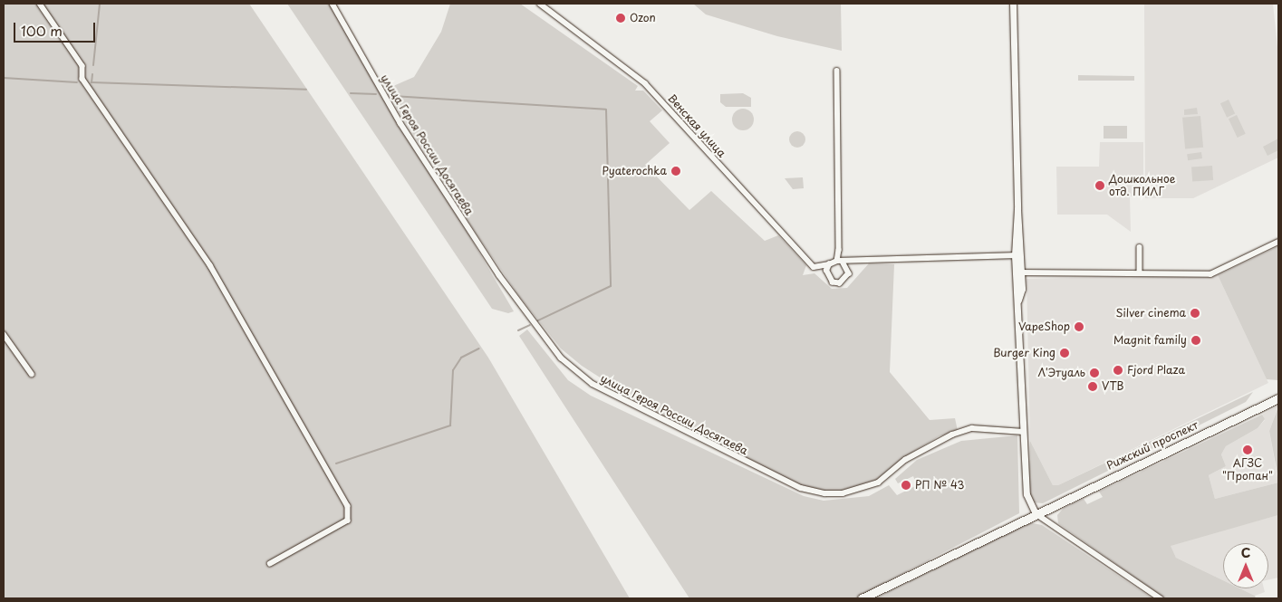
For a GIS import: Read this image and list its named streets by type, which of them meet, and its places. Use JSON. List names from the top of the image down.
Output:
{
  "streets": {
    "highway": ["Рижский проспект"],
    "street": ["Венская улица", "улица Героя России Досягаева"]
  },
  "places": [
    "Ozon",
    "Pyaterochka",
    "Дошкольное отд. ПИЛГ",
    "Silver cinema",
    "VapeShop",
    "Magnit family",
    "Burger King",
    "Fjord Plaza",
    "Л'Этуаль",
    "VTB",
    "АГЗС \"Пропан\"",
    "РП № 43"
  ],
  "scale_bar": "100 m",
  "north": "top"
}
